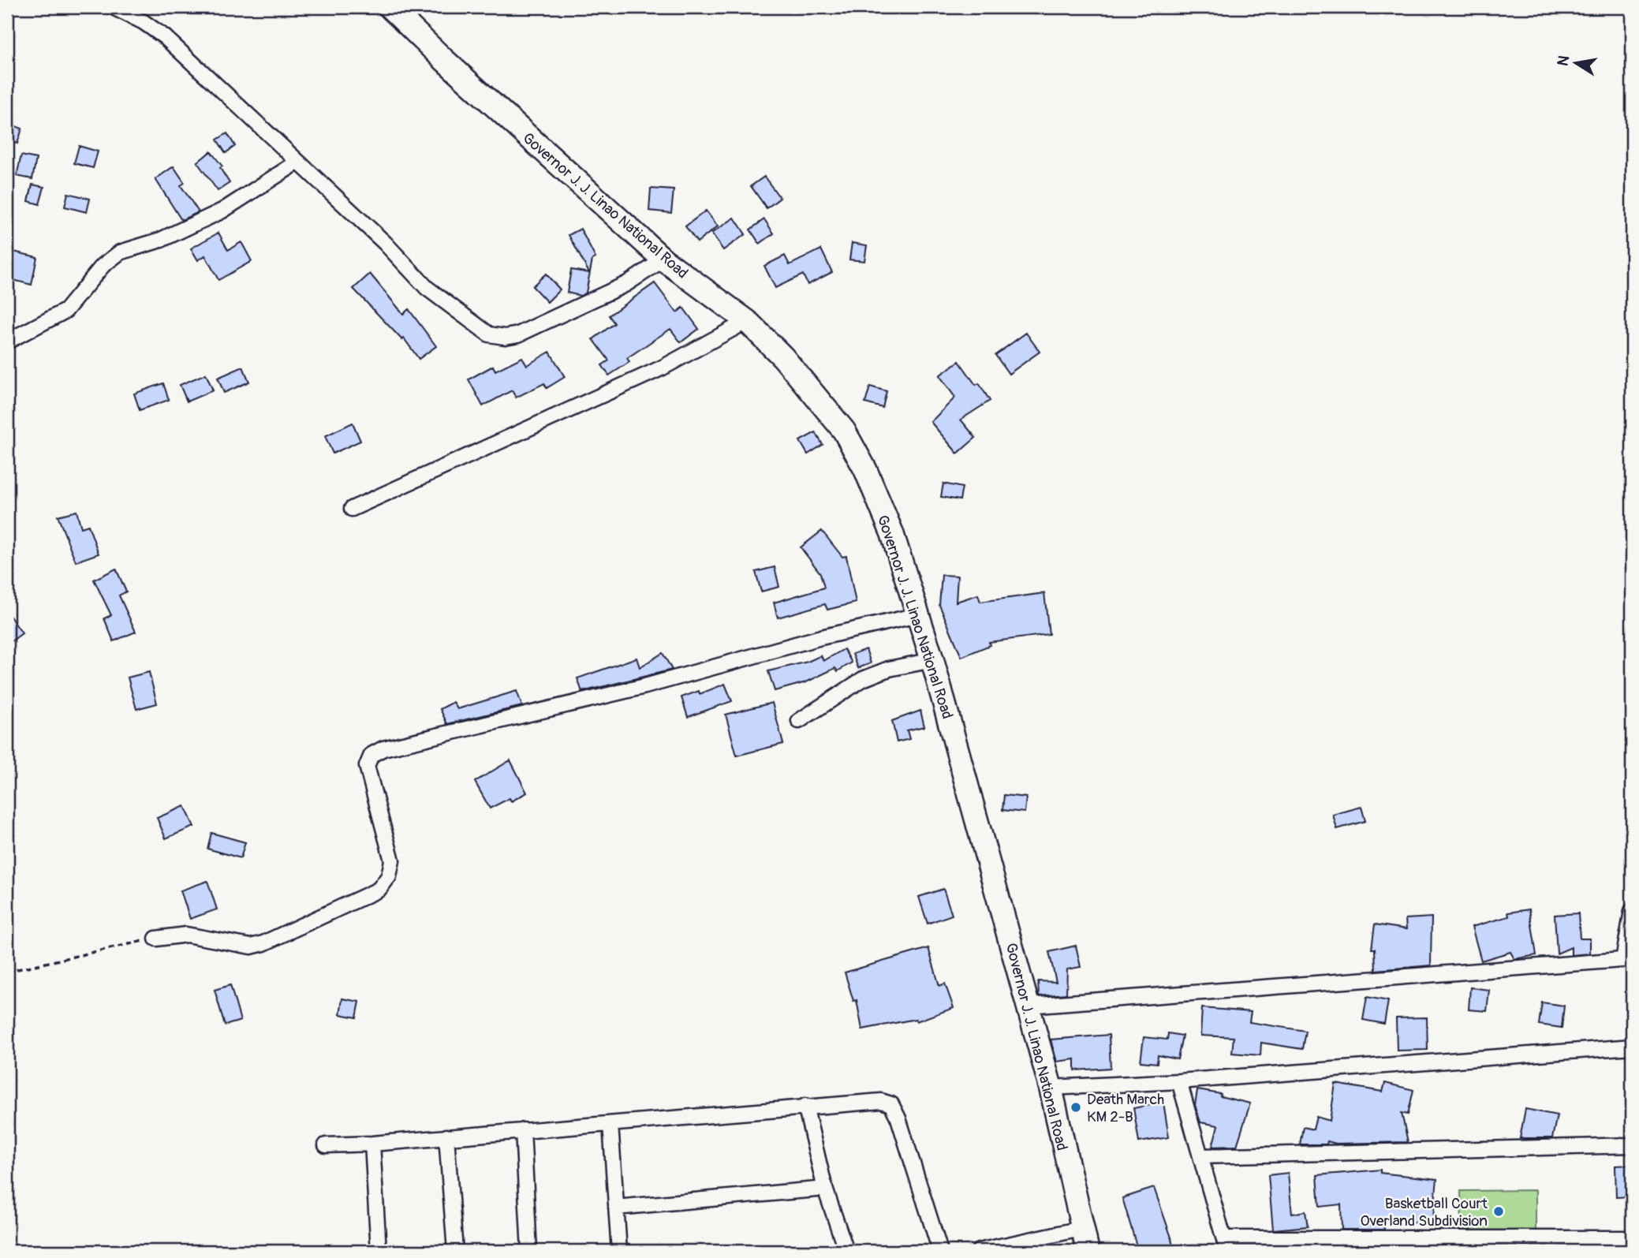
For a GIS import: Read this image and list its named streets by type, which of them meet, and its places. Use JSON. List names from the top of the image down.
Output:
{
  "streets": {
    "main road": ["Governor J. J. Linao National Road"]
  },
  "places": ["Death March KM 2-B", "Basketball Court Overland Subdivision"],
  "north": "left"
}
